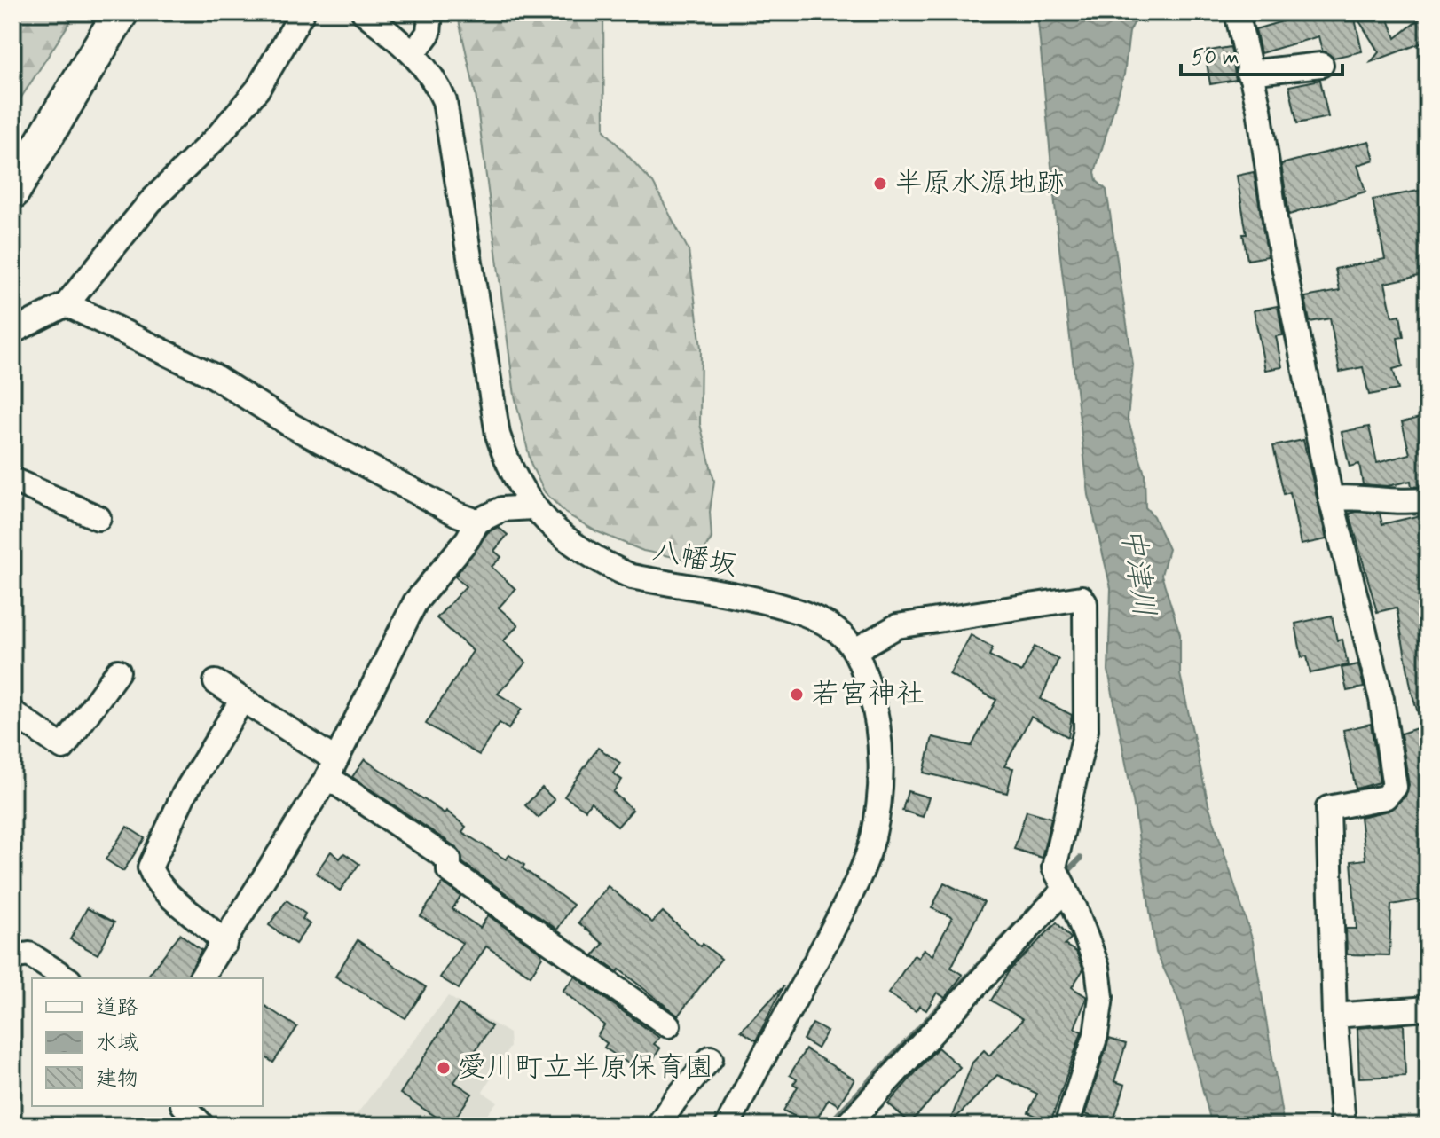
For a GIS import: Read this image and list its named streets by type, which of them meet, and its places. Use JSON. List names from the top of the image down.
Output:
{
  "streets": {
    "street": ["八幡坂"]
  },
  "water": ["中津川"],
  "places": ["半原水源地跡", "若宮神社", "愛川町立半原保育園"],
  "legend": ["道路", "水域", "建物"],
  "scale_bar": "50 m"
}
